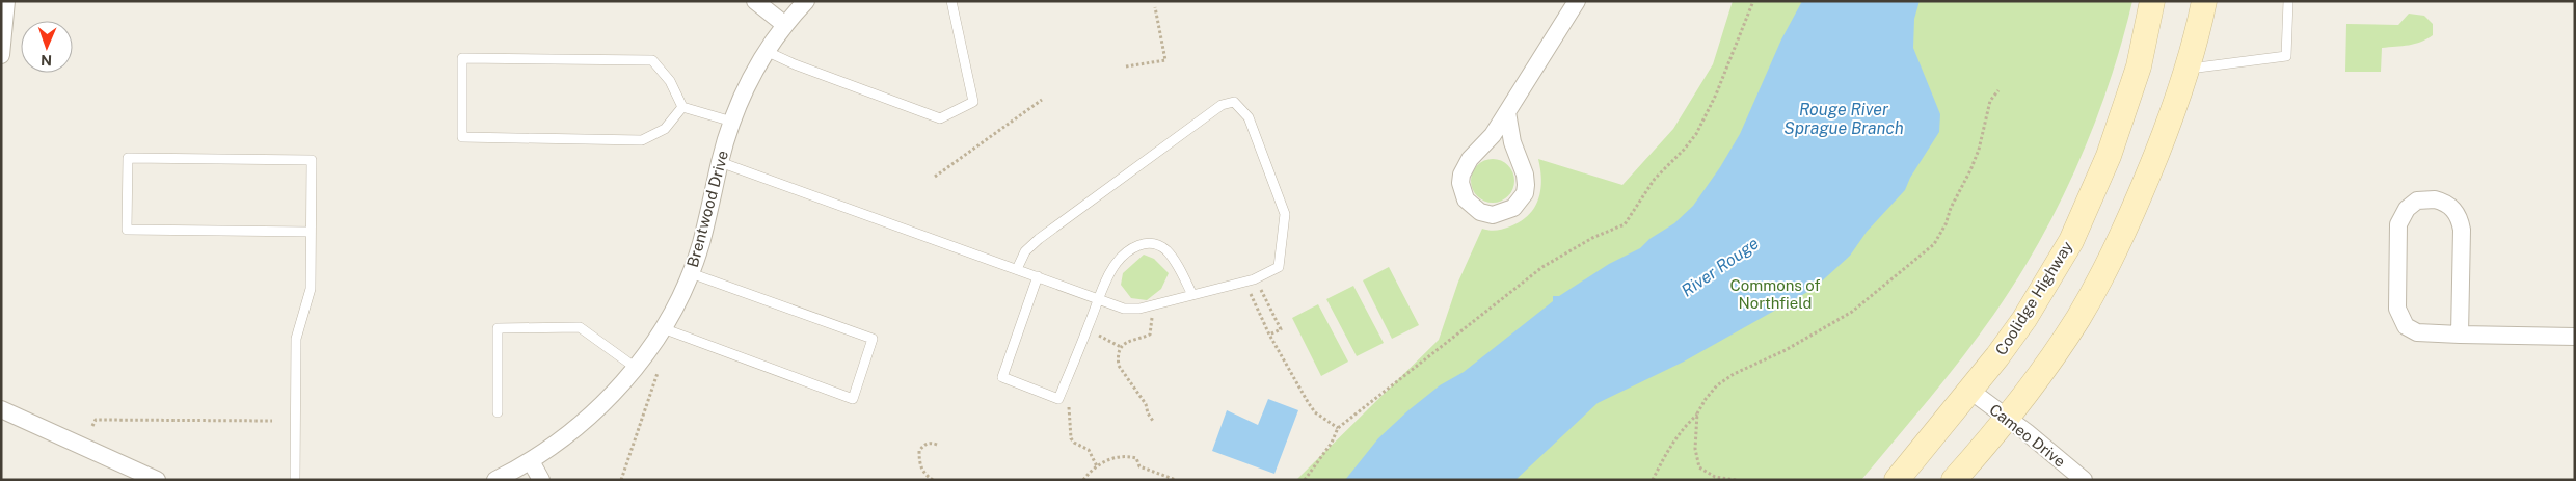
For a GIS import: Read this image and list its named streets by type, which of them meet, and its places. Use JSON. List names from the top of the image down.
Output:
{
  "streets": {
    "main road": ["Coolidge Highway"],
    "street": ["Brentwood Drive", "Cameo Drive"]
  },
  "crossings": [
    ["Coolidge Highway", "Cameo Drive"]
  ],
  "water": ["Rouge River Sprague Branch", "River Rouge"],
  "parks": ["Commons of Northfield"],
  "north": "bottom"
}
